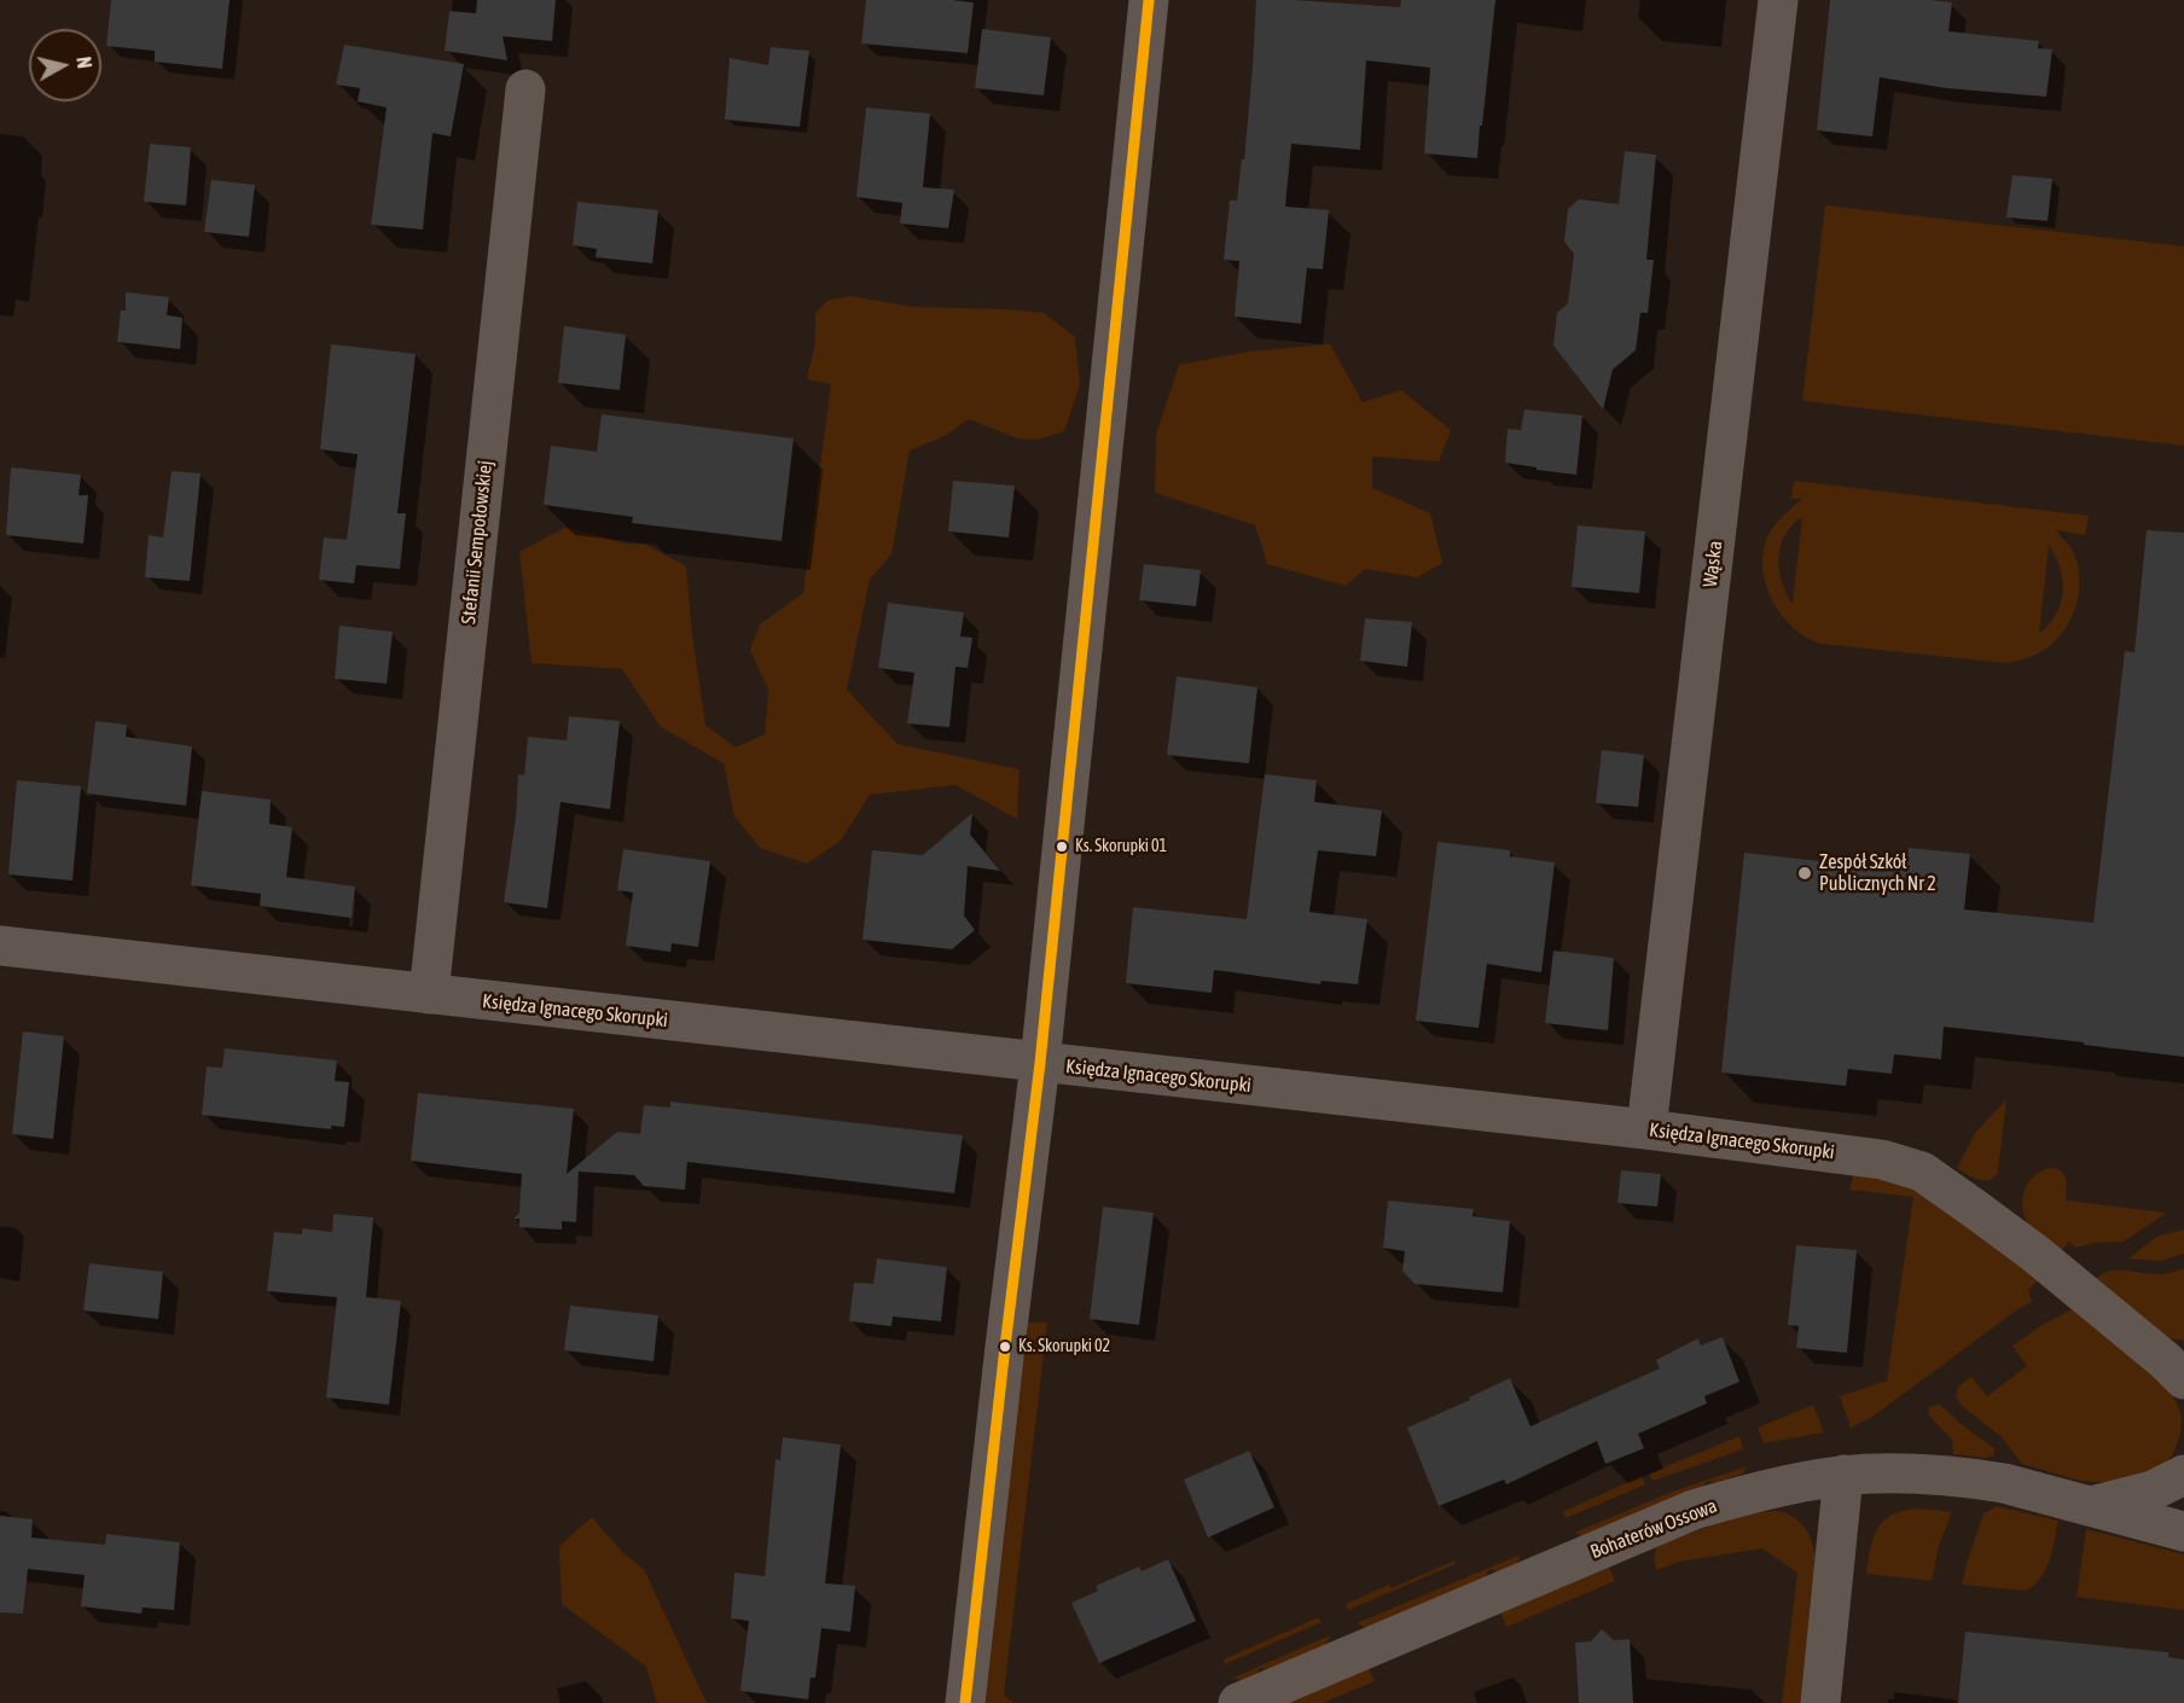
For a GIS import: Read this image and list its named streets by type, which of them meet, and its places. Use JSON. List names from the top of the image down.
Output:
{
  "streets": {
    "street": [
      "Stefanii Sempołowskiej",
      "Wąska",
      "Księdza Ignacego Skorupki",
      "Bohaterów Ossowa"
    ]
  },
  "crossings": [
    ["Stefanii Sempołowskiej", "Księdza Ignacego Skorupki"],
    ["Wąska", "Księdza Ignacego Skorupki"]
  ],
  "places": ["Ks. Skorupki 01", "Zespół Szkół Publicznych Nr 2", "Ks. Skorupki 02"],
  "north": "right"
}
